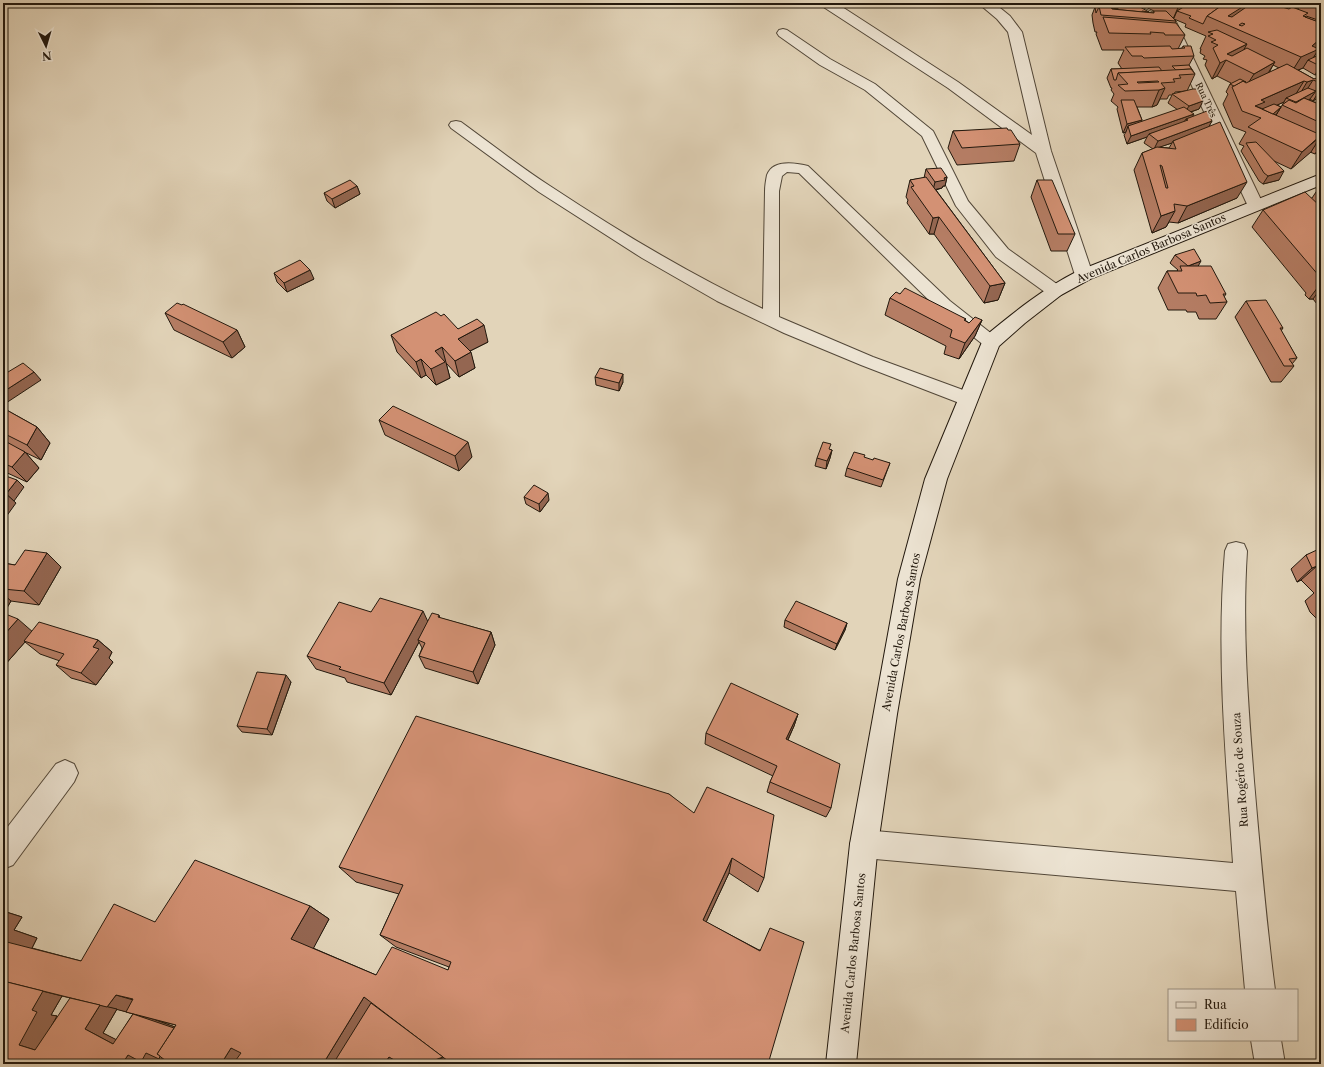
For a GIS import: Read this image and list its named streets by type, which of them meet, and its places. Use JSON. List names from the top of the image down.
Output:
{
  "streets": {
    "street": ["Rua Três", "Avenida Carlos Barbosa Santos", "Rua Rogério de Souza"]
  },
  "crossings": [
    ["Rua Três", "Avenida Carlos Barbosa Santos"]
  ],
  "legend": ["Rua", "Edifício"],
  "north": "bottom"
}
